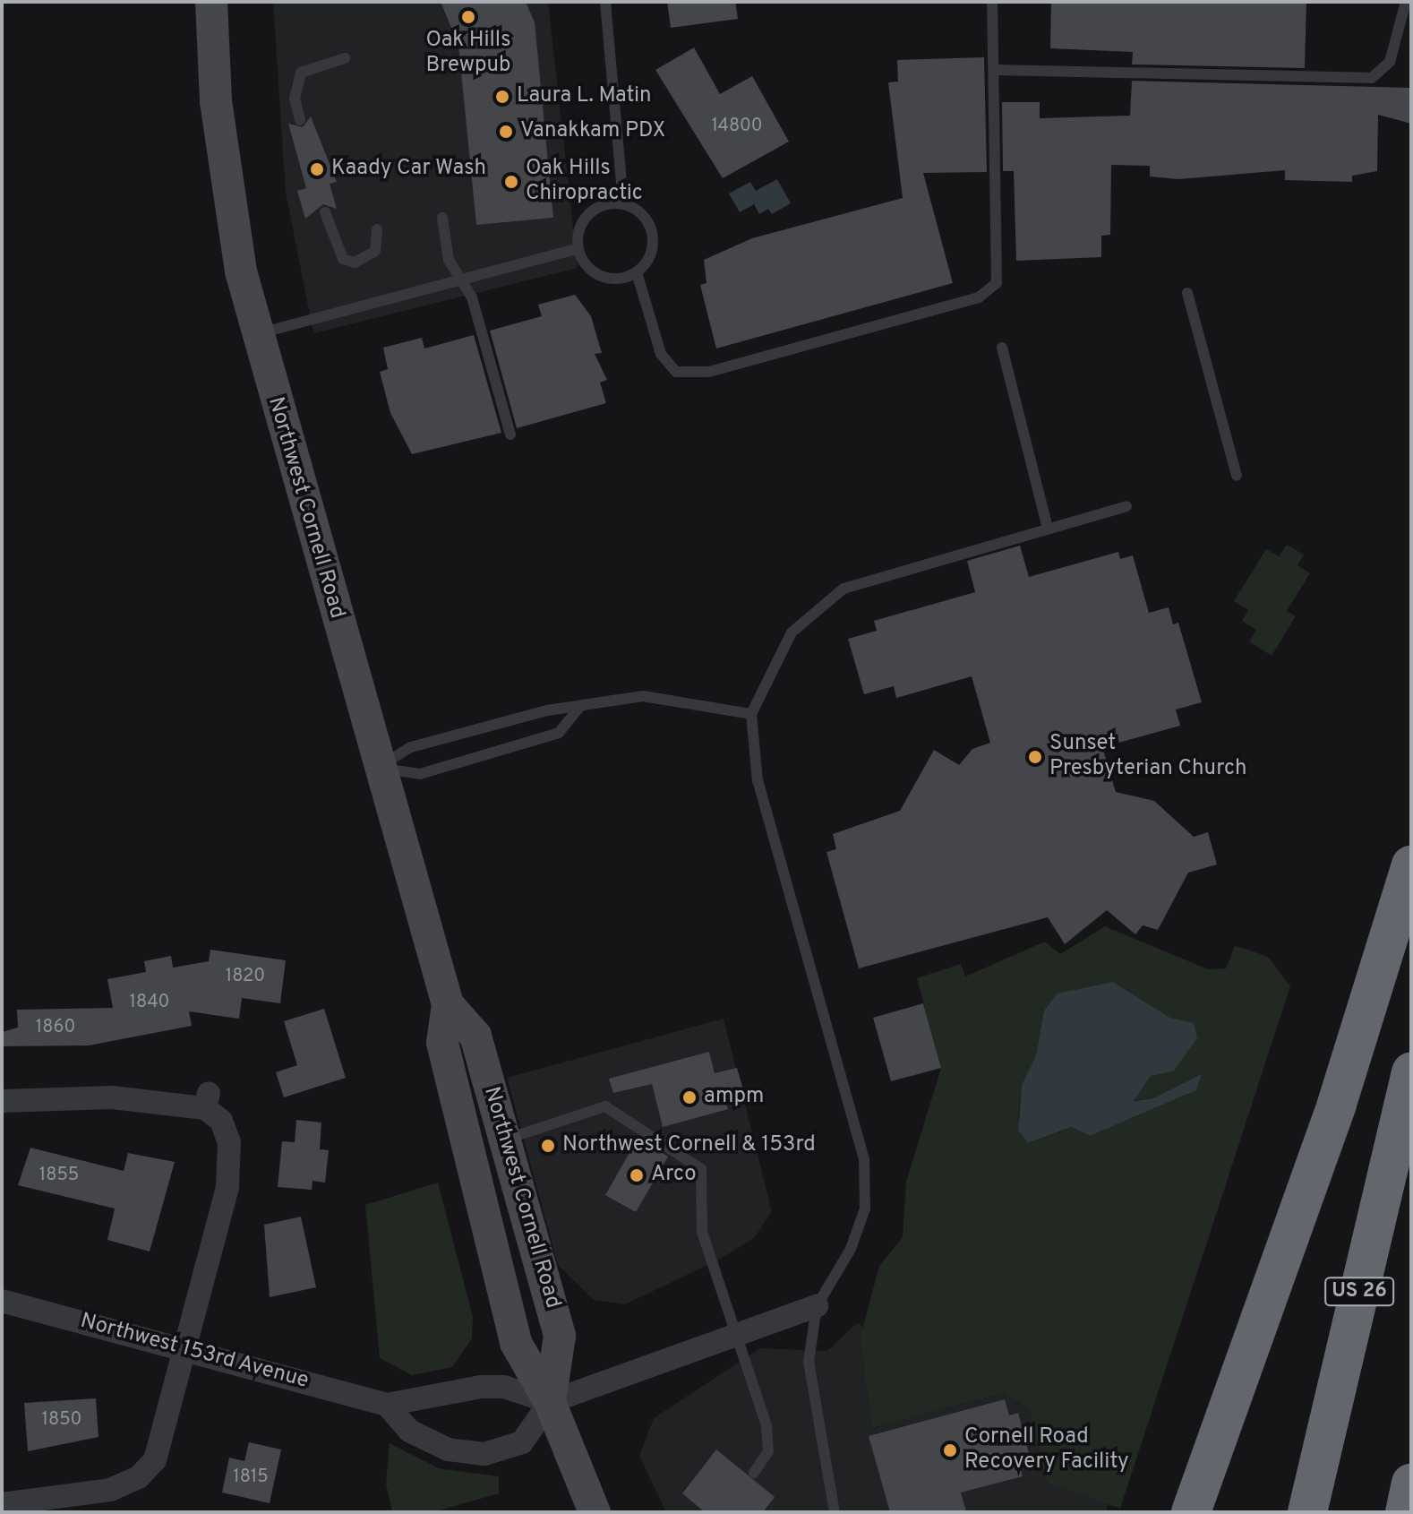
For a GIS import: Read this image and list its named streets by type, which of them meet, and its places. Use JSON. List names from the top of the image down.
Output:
{
  "streets": {
    "highway": ["US 26"],
    "main road": ["Northwest Cornell Road"],
    "street": ["Northwest 153rd Avenue"]
  },
  "crossings": [
    ["Northwest Cornell Road", "Northwest 153rd Avenue"]
  ],
  "places": [
    "Oak Hills Brewpub",
    "Laura L. Matin",
    "Vanakkam PDX",
    "Kaady Car Wash",
    "Oak Hills Chiropractic",
    "Sunset Presbyterian Church",
    "ampm",
    "Northwest Cornell & 153rd",
    "Arco",
    "Cornell Road Recovery Facility"
  ],
  "house_numbers": [
    "14800",
    "1820",
    "1840",
    "1860",
    "1855",
    "1850",
    "1815"
  ]
}
